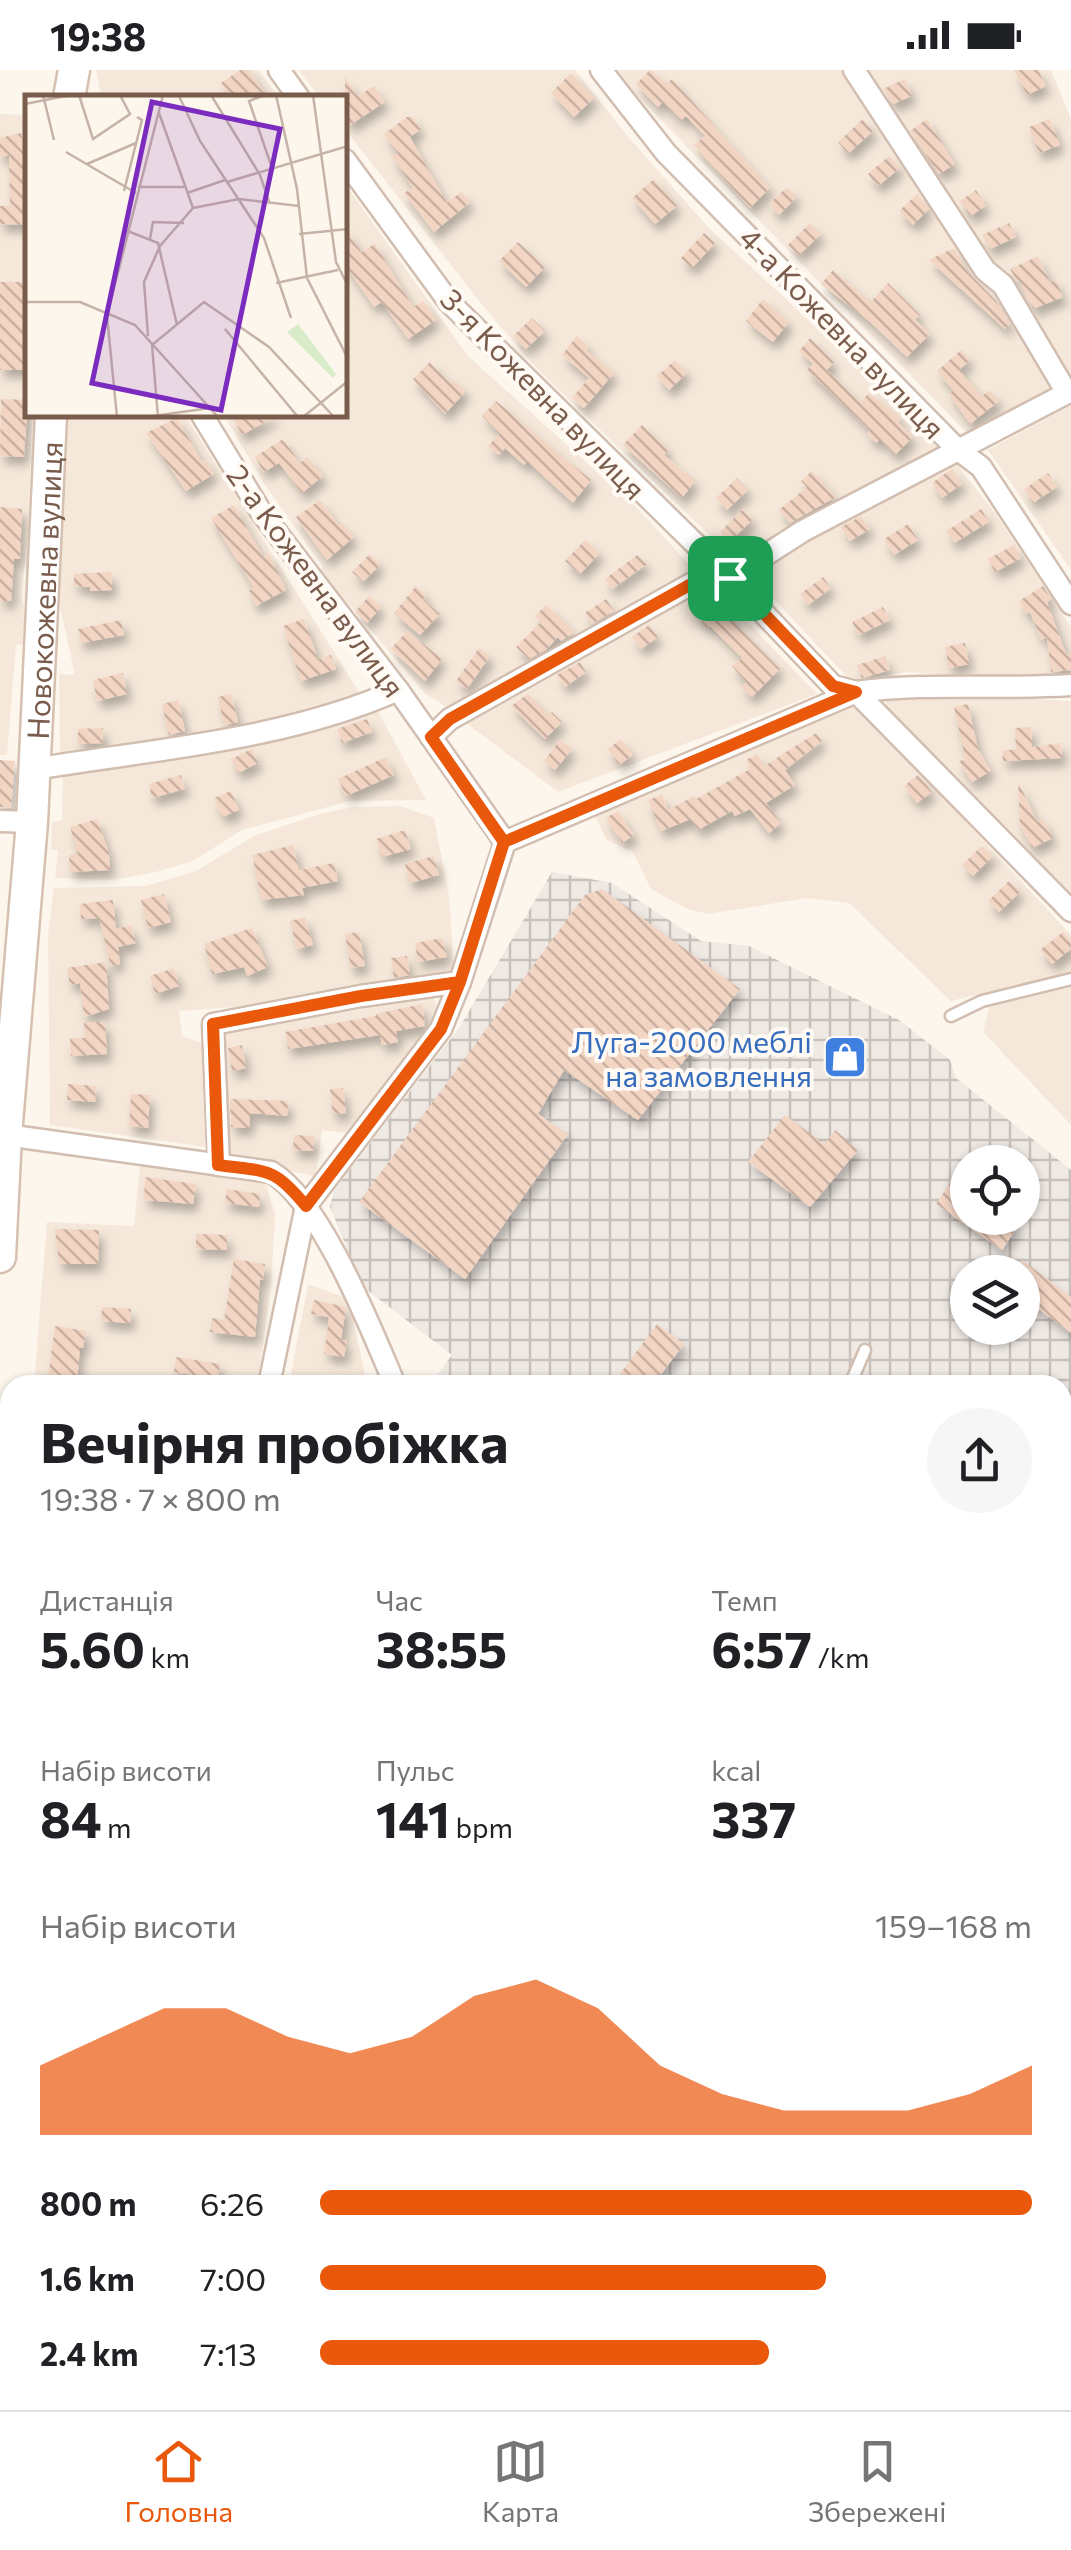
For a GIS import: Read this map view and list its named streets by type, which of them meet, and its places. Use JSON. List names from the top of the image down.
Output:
{
  "streets": {
    "street": [
      "4-а Кожевна вулиця",
      "3-я Кожевна вулиця",
      "2-а Кожевна вулиця",
      "Новокожевна вулиця"
    ]
  },
  "places": {
    "shop": ["Луга-2000 меблі на замовлення"]
  },
  "page": {
    "status": "19:38",
    "heading": ["Вечірня пробіжка", "19:38 · 7 × 800 m"],
    "stats": [
      ["Дистанція", "5.60 km"],
      ["Час", "38:55"],
      ["Темп", "6:57 /km"],
      ["Набір висоти", "84 m"],
      ["Пульс", "141 bpm"],
      ["kcal", "337"]
    ],
    "chart": ["Набір висоти", "159–168 m"],
    "list": [
      {
        "name": "800 m",
        "note": "6:26"
      },
      {
        "name": "1.6 km",
        "note": "7:00"
      },
      {
        "name": "2.4 km",
        "note": "7:13"
      }
    ],
    "tabs": ["Головна", "Карта", "Збережені"]
  }
}
